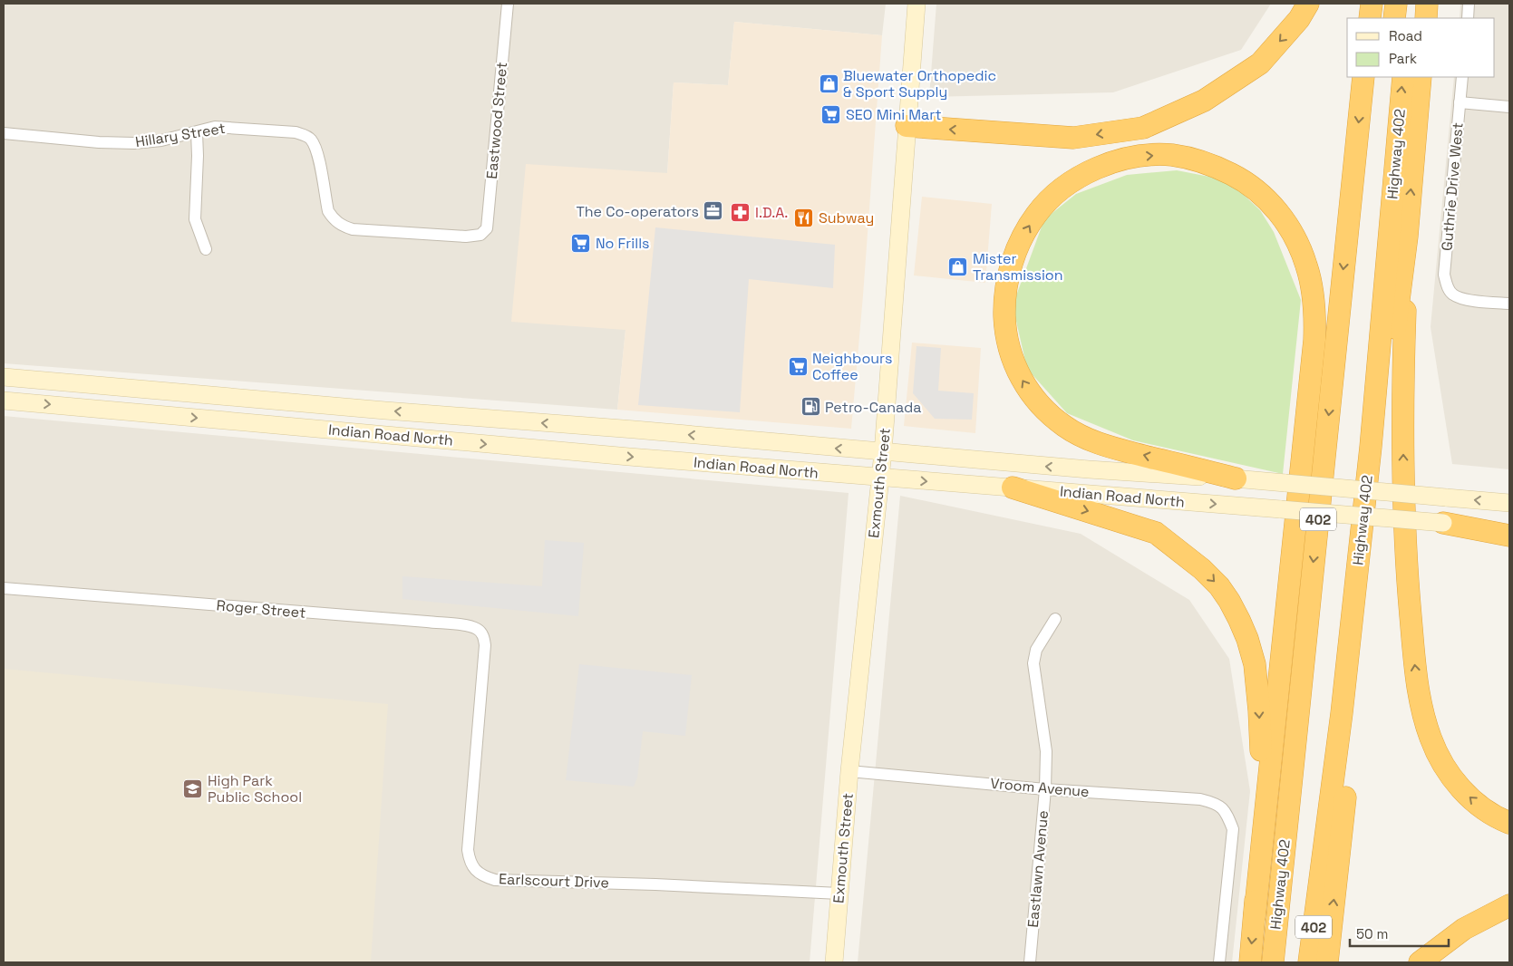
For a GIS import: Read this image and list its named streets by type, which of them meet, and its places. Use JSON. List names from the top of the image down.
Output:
{
  "streets": {
    "highway": ["Highway 402", "402"],
    "main road": ["Indian Road North", "Exmouth Street"],
    "street": [
      "Eastwood Street",
      "Hillary Street",
      "Guthrie Drive West",
      "Roger Street",
      "Vroom Avenue",
      "Eastlawn Avenue",
      "Earlscourt Drive"
    ]
  },
  "crossings": [
    ["Eastwood Street", "Hillary Street"],
    ["Indian Road North", "Exmouth Street"],
    ["Exmouth Street", "Vroom Avenue"],
    ["Exmouth Street", "Earlscourt Drive"],
    ["Roger Street", "Earlscourt Drive"],
    ["Vroom Avenue", "Eastlawn Avenue"]
  ],
  "places": {
    "shop": ["Bluewater Orthopedic & Sport Supply", "Mister Transmission"],
    "supermarket": ["SEO Mini Mart", "No Frills", "Neighbours Coffee"],
    "office": ["The Co-operators"],
    "pharmacy": ["I.D.A."],
    "restaurant": ["Subway"],
    "fuel station": ["Petro-Canada"],
    "school or university": ["High Park Public School"]
  },
  "legend": ["Road", "Park"],
  "scale_bar": "50 m"
}
